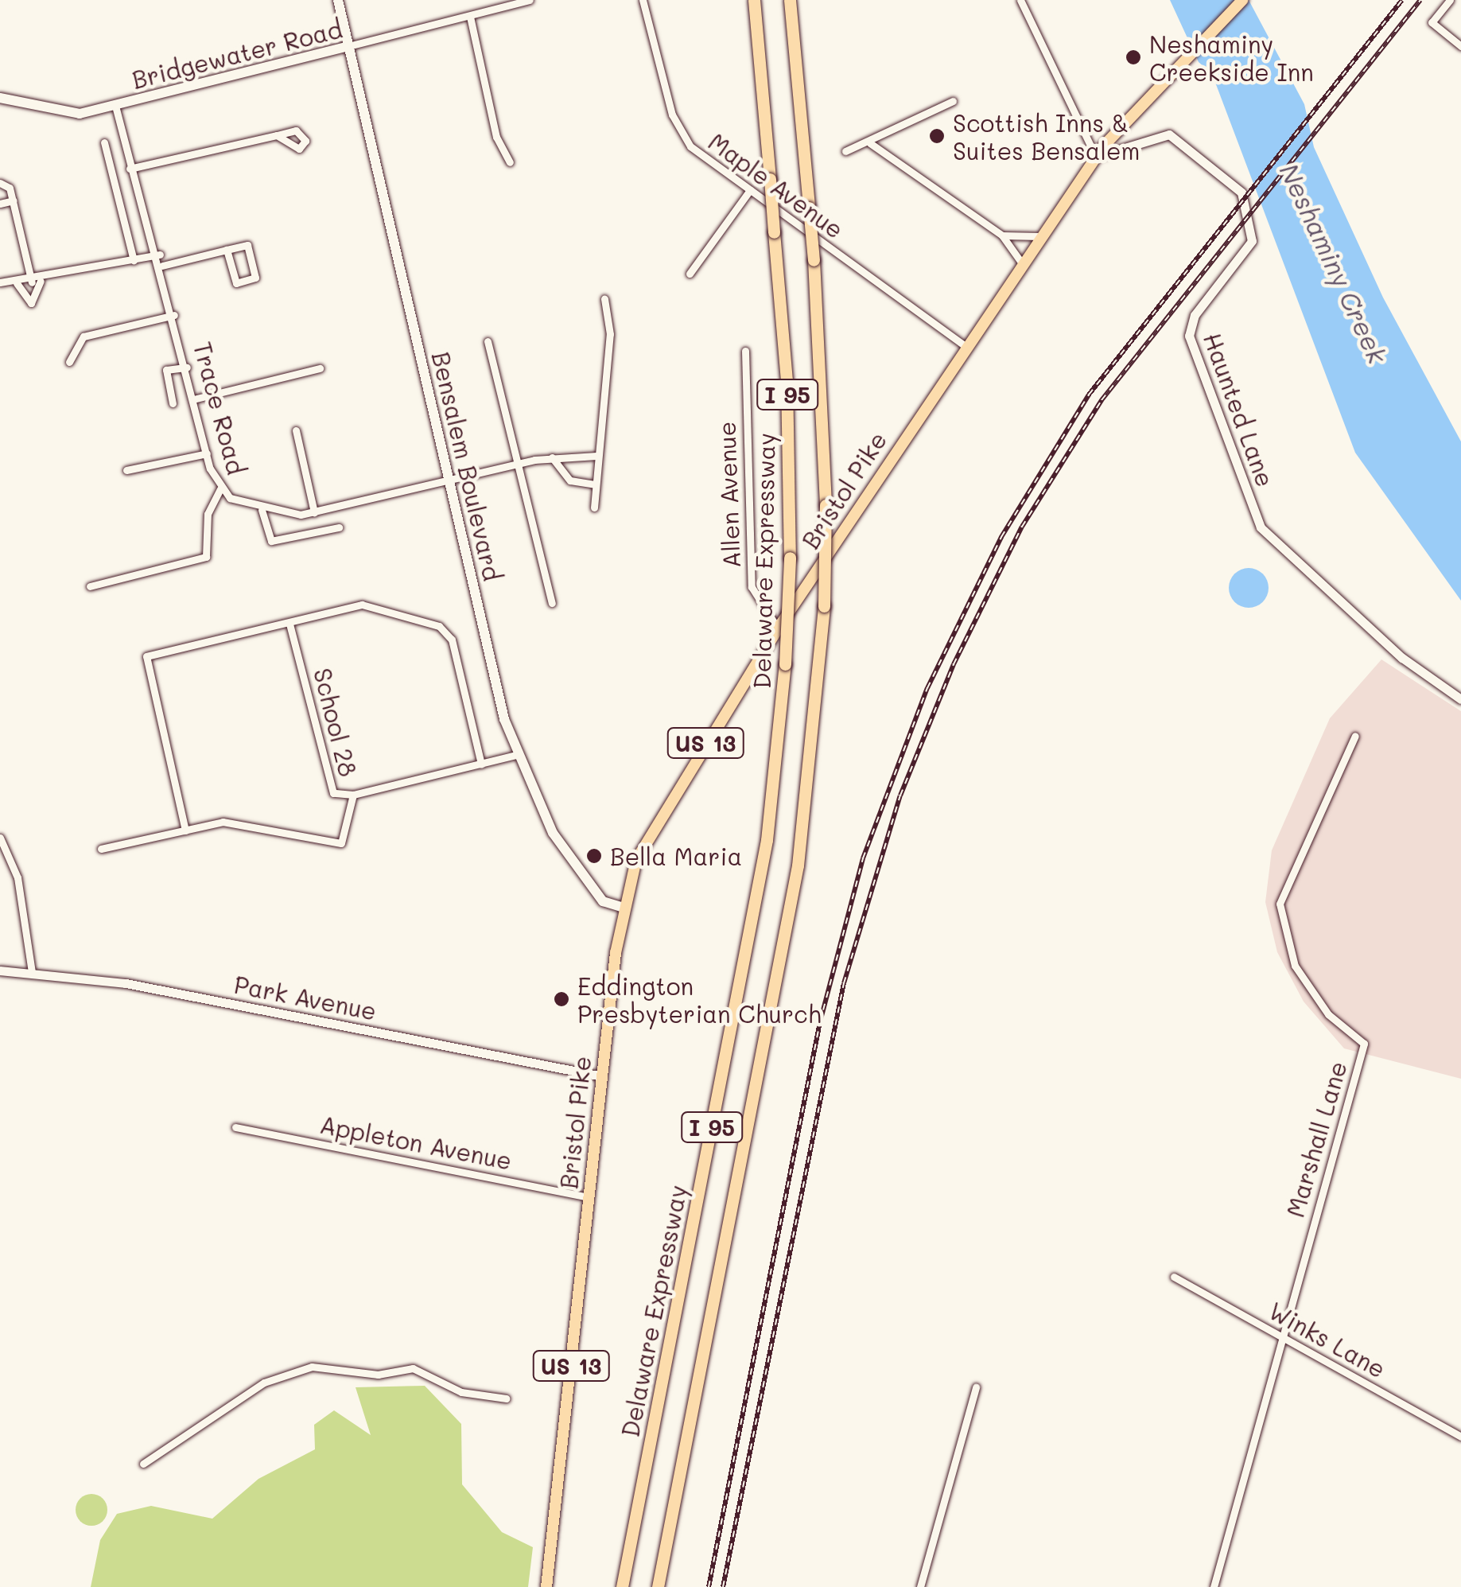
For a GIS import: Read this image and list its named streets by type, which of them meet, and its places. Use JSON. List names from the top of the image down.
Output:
{
  "streets": {
    "highway": ["I 95", "Delaware Expressway"],
    "main road": [
      "Bridgewater Road",
      "Bensalem Boulevard",
      "Bristol Pike",
      "US 13"
    ],
    "street": [
      "Maple Avenue",
      "Trace Road",
      "Haunted Lane",
      "Allen Avenue",
      "School 28",
      "Park Avenue",
      "Marshall Lane",
      "Appleton Avenue",
      "Winks Lane"
    ]
  },
  "crossings": [
    ["Bridgewater Road", "Trace Road"],
    ["Bridgewater Road", "Bensalem Boulevard"],
    ["Maple Avenue", "Bristol Pike"],
    ["Trace Road", "Bensalem Boulevard"],
    ["Haunted Lane", "Bristol Pike"],
    ["Bensalem Boulevard", "Bristol Pike"],
    ["Bristol Pike", "Allen Avenue"],
    ["Bristol Pike", "Park Avenue"],
    ["Bristol Pike", "Appleton Avenue"],
    ["Marshall Lane", "Winks Lane"]
  ],
  "water": ["Neshaminy Creek"],
  "places": [
    "Neshaminy Creekside Inn",
    "Scottish Inns & Suites Bensalem",
    "Bella Maria",
    "Eddington Presbyterian Church"
  ]
}
